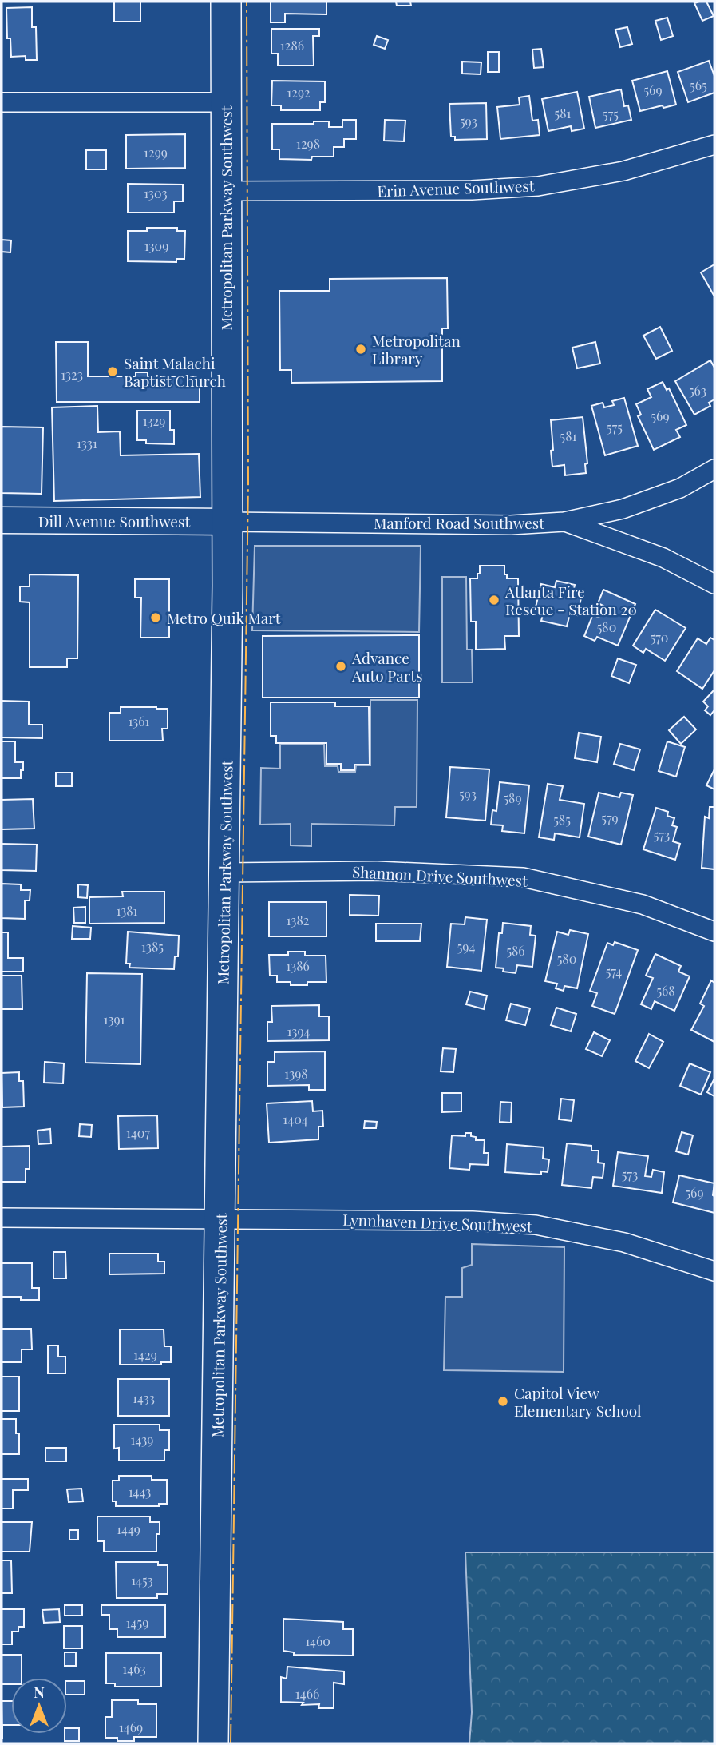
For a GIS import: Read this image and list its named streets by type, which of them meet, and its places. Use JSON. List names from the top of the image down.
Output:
{
  "streets": {
    "main road": ["Metropolitan Parkway Southwest", "Dill Avenue Southwest"],
    "street": [
      "Erin Avenue Southwest",
      "Manford Road Southwest",
      "Shannon Drive Southwest",
      "Lynnhaven Drive Southwest"
    ]
  },
  "crossings": [
    ["Erin Avenue Southwest", "Metropolitan Parkway Southwest"],
    ["Metropolitan Parkway Southwest", "Dill Avenue Southwest"],
    ["Metropolitan Parkway Southwest", "Manford Road Southwest"],
    ["Metropolitan Parkway Southwest", "Shannon Drive Southwest"],
    ["Metropolitan Parkway Southwest", "Lynnhaven Drive Southwest"],
    ["Dill Avenue Southwest", "Manford Road Southwest"]
  ],
  "places": [
    "Metropolitan Library",
    "Saint Malachi Baptist Church",
    "Atlanta Fire Rescue - Station 20",
    "Metro Quik Mart",
    "Advance Auto Parts",
    "Capitol View Elementary School"
  ],
  "house_numbers": [
    "1286",
    "565",
    "569",
    "1292",
    "581",
    "575",
    "593",
    "1298",
    "1299",
    "1303",
    "1309",
    "1323",
    "563",
    "569",
    "1329",
    "575",
    "581",
    "1331",
    "580",
    "570",
    "1361",
    "593",
    "589",
    "579",
    "585",
    "573",
    "1381",
    "1382",
    "1385",
    "594",
    "586",
    "580",
    "1386",
    "574",
    "568",
    "1391",
    "1394",
    "1398",
    "1404",
    "1407",
    "573",
    "569",
    "1429",
    "1433",
    "1439",
    "1443",
    "1449",
    "1453",
    "1459",
    "1460",
    "1463",
    "1466",
    "1469"
  ],
  "north": "top"
}
